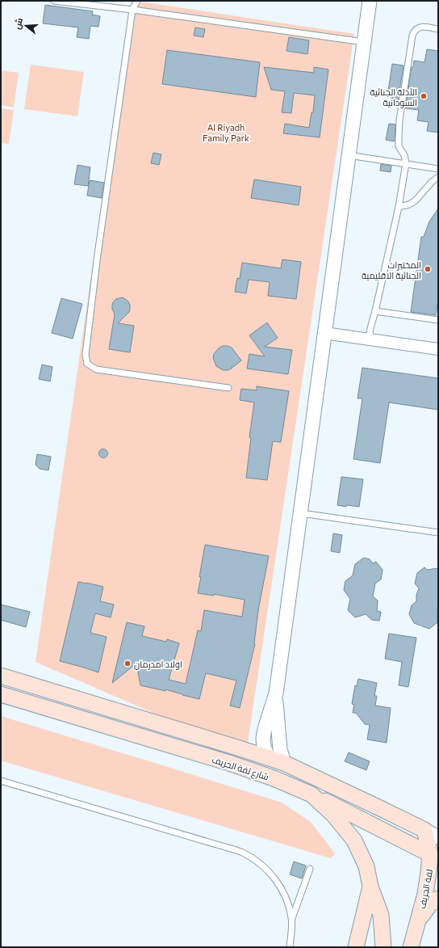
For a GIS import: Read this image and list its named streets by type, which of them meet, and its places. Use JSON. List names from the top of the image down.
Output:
{
  "streets": {
    "main road": ["شارع لفة الجريف", "لفة الجريف"]
  },
  "crossings": [
    ["شارع لفة الجريف", "لفة الجريف"]
  ],
  "parks": ["Al Riyadh Family Park"],
  "places": ["الأدلة الجنائية السودانية", "المختبرات الجنائية الاقليمية", "اولاد امدرمان"],
  "north": "left"
}
